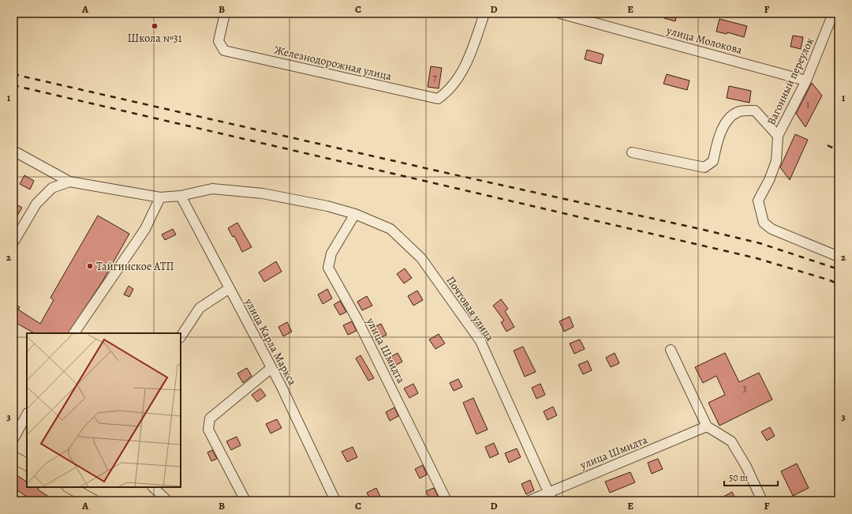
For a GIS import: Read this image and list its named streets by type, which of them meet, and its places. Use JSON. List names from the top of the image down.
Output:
{
  "streets": {
    "street": [
      "улица Молокова",
      "Железнодорожная улица",
      "Вагонный переулок",
      "Почтовая улица",
      "улица Карла Маркса",
      "улица Шмидта"
    ]
  },
  "crossings": [
    ["улица Молокова", "Вагонный переулок"],
    ["Почтовая улица", "улица Карла Маркса"],
    ["Почтовая улица", "улица Шмидта"]
  ],
  "places": ["Школа №31", "Тайгинское АТП"],
  "house_numbers": ["7", "1", "3"],
  "scale_bar": "50 m",
  "grid": {
    "columns": [
      "A",
      "B",
      "C",
      "D",
      "E",
      "F"
    ],
    "rows": ["1", "2", "3"]
  }
}
